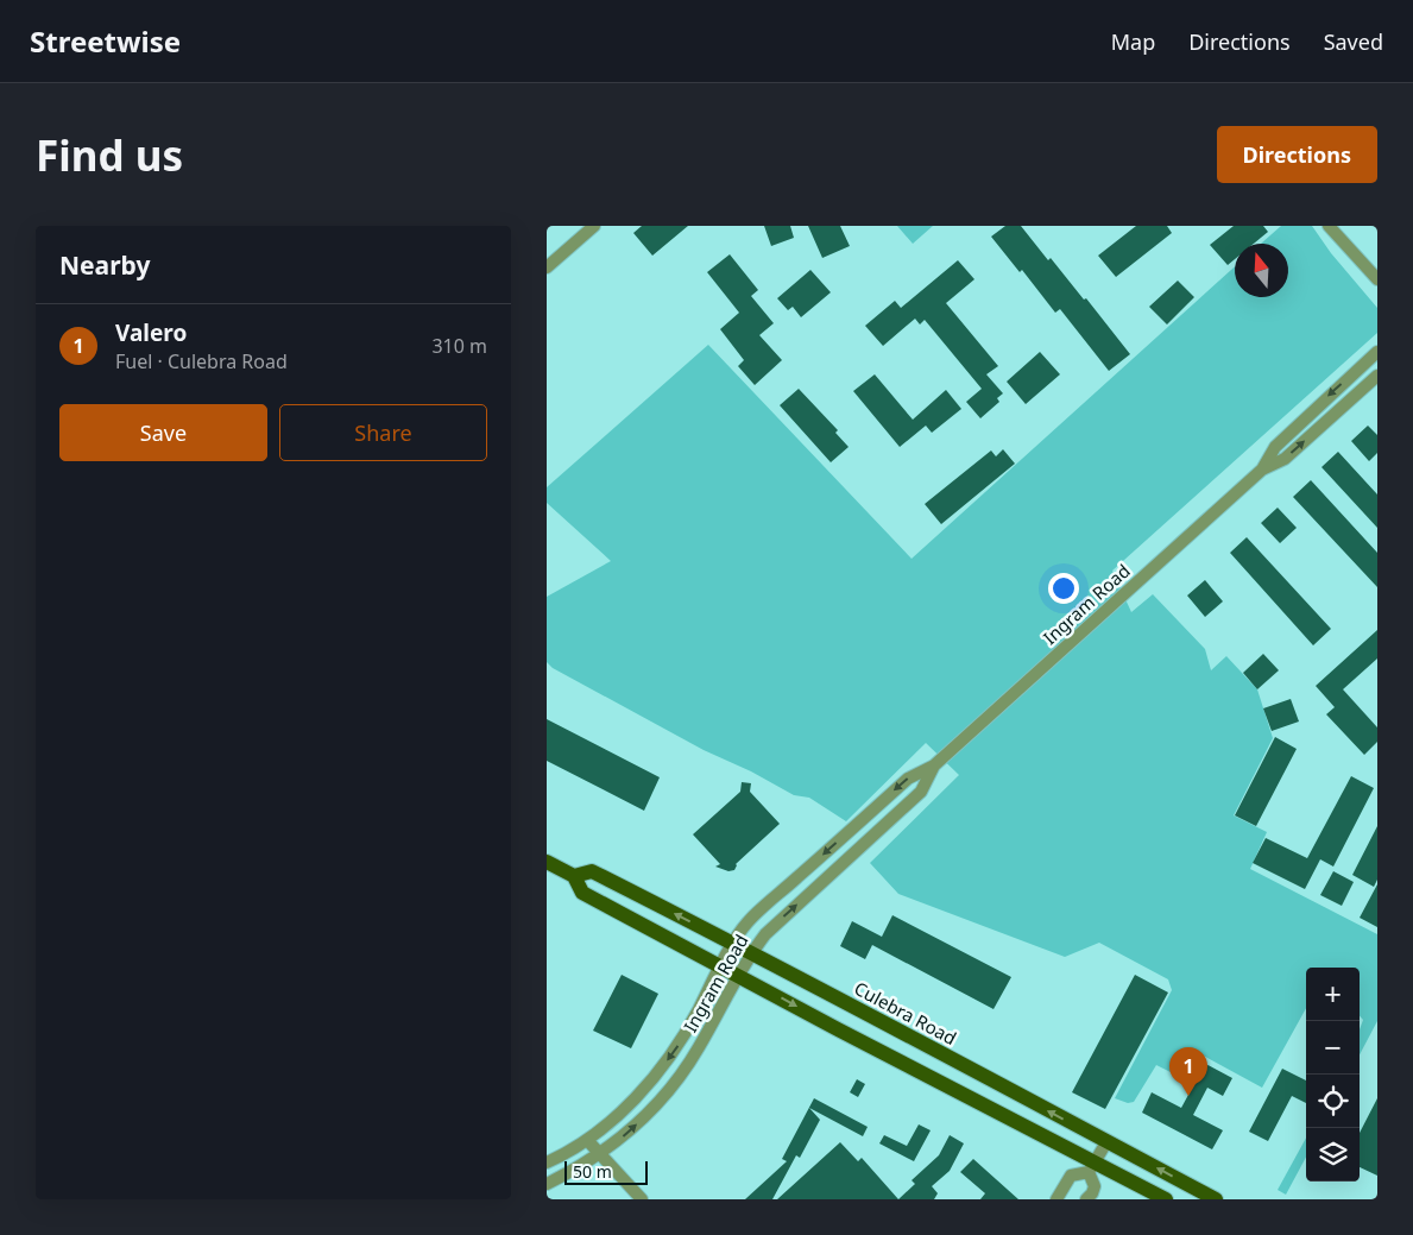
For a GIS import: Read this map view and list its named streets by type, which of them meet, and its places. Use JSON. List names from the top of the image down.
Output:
{
  "streets": {
    "main road": ["Culebra Road"],
    "street": ["Ingram Road"]
  },
  "crossings": [
    ["Ingram Road", "Culebra Road"]
  ],
  "scale_bar": "50 m",
  "north": "top",
  "page": {
    "header": "Streetwise",
    "nav": ["Map", "Directions", "Saved"],
    "buttons": [
      "Directions",
      ["Save", "Share"]
    ],
    "title": "Find us",
    "heading": "Nearby",
    "list": [
      {
        "mark": "1",
        "name": "Valero",
        "note": "Fuel · Culebra Road",
        "value": "310 m"
      }
    ],
    "map_buttons": ["+", "−"],
    "pins": "1",
    "scale": "50 m"
  }
}
